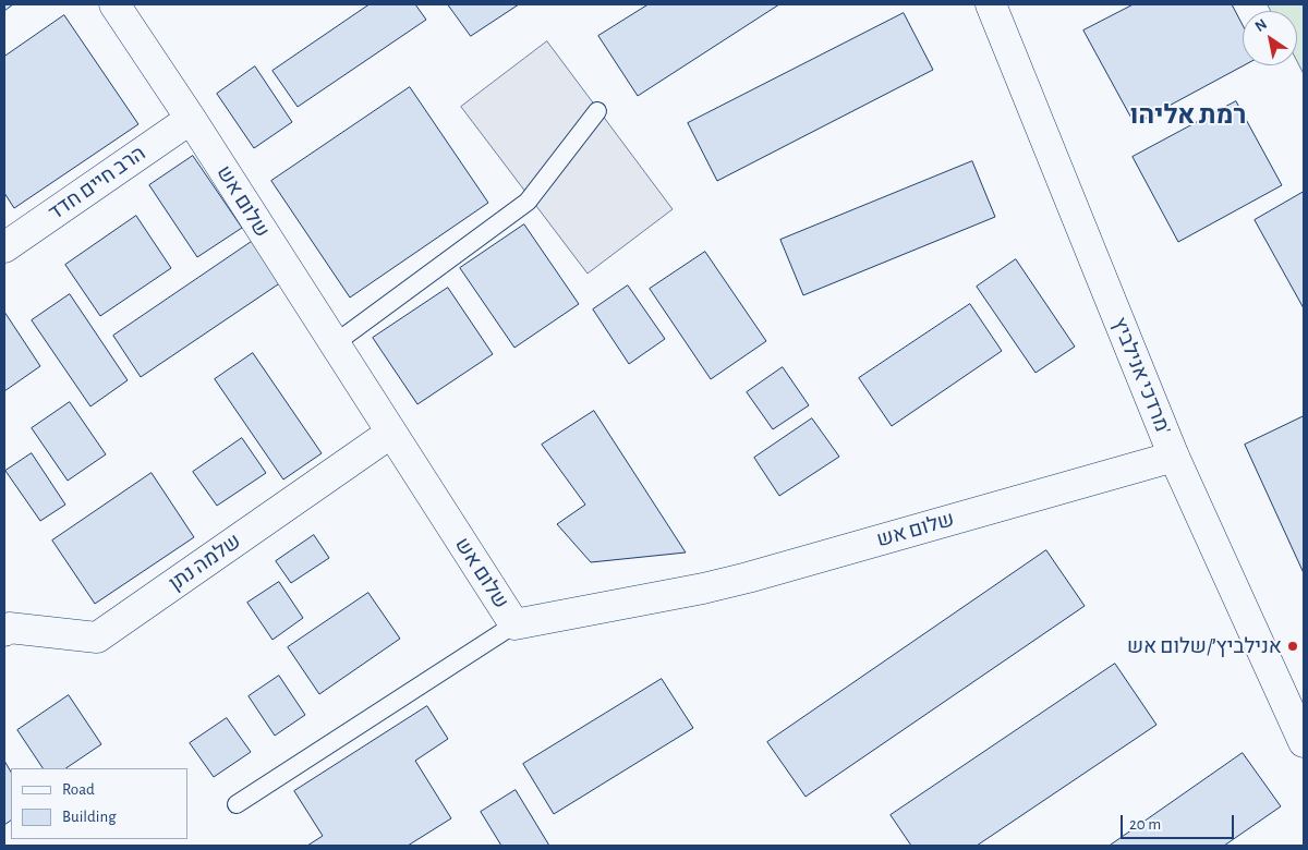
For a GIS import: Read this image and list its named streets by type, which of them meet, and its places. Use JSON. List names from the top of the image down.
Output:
{
  "streets": {
    "street": [
      "הרב חיים חדד",
      "שלום אש",
      "מרדכי אנילביץ'",
      "שלמה נתן"
    ]
  },
  "crossings": [
    ["הרב חיים חדד", "שלום אש"],
    ["שלום אש", "מרדכי אנילביץ'"],
    ["שלום אש", "שלמה נתן"]
  ],
  "districts": ["רמת אליהו"],
  "places": ["אנילביץ׳/שלום אש"],
  "legend": ["Road", "Building"],
  "scale_bar": "20 m",
  "north": "top left"
}
